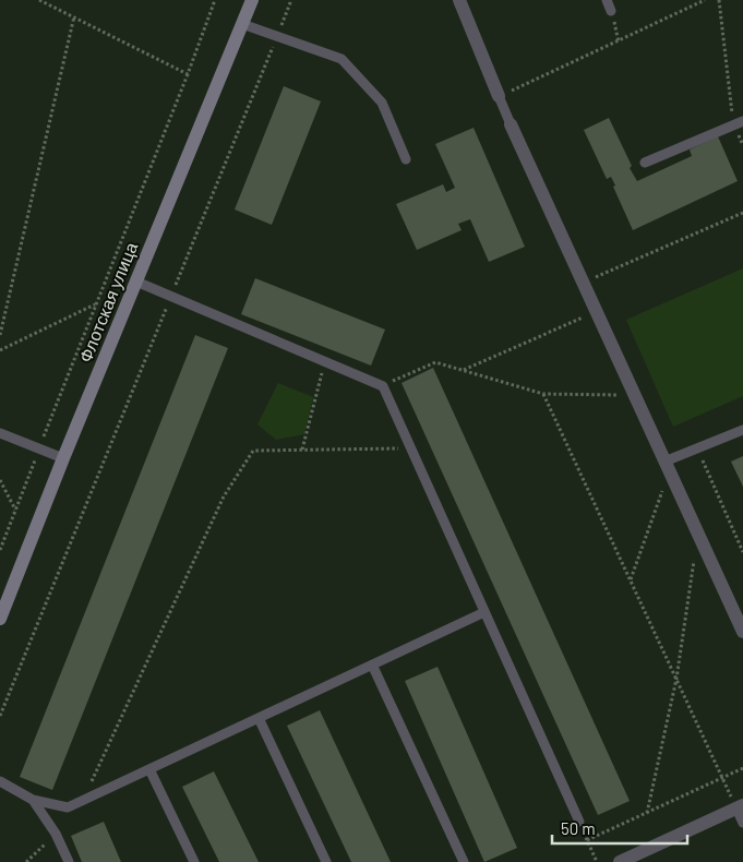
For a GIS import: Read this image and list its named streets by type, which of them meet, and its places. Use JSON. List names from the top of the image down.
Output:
{
  "streets": {
    "main road": ["Флотская улица"]
  },
  "scale_bar": "50 m"
}
